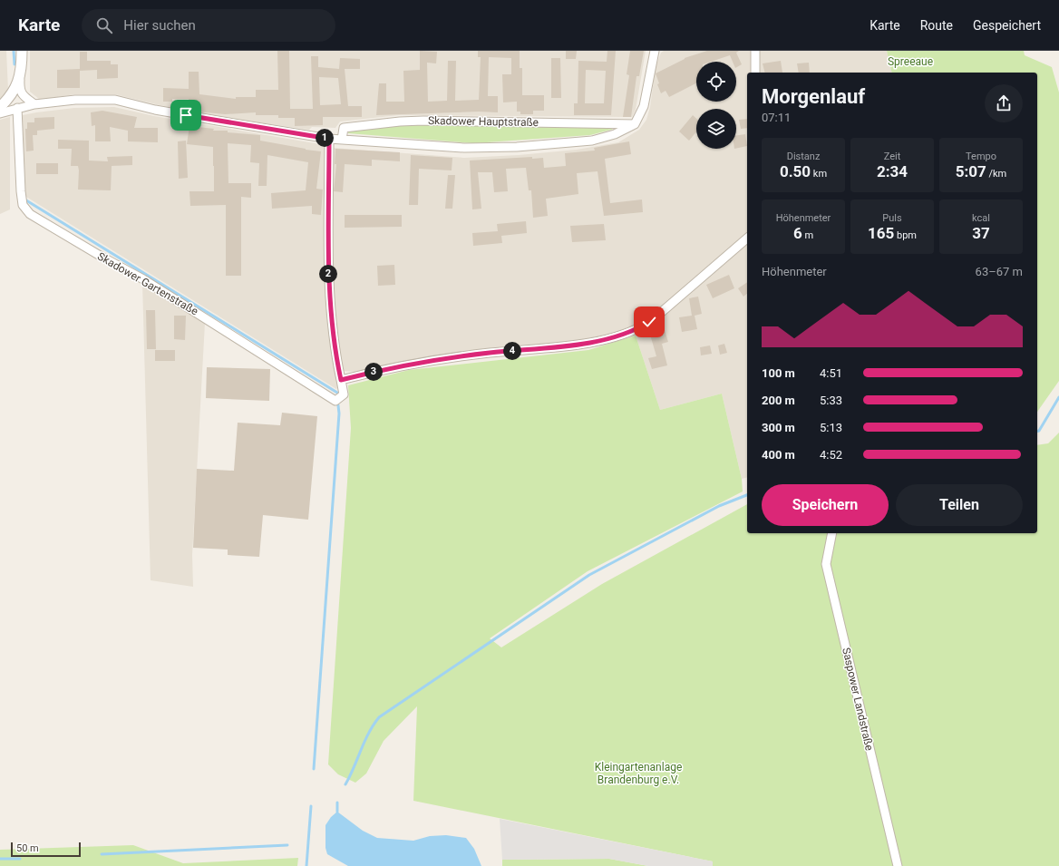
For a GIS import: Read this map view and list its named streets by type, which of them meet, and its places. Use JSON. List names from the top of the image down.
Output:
{
  "streets": {
    "street": ["Skadower Hauptstraße", "Skadower Gartenstraße", "Saspower Landstraße"]
  },
  "crossings": [
    ["Skadower Hauptstraße", "Skadower Gartenstraße"]
  ],
  "parks": ["Spreeaue", "Kleingartenanlage Brandenburg e.V."],
  "scale_bar": "50 m",
  "page": {
    "header": "Karte",
    "search": "Hier suchen",
    "nav": ["Karte", "Route", "Gespeichert"],
    "heading": ["Morgenlauf", "07:11"],
    "pins": [
      "1",
      "2",
      "4",
      "3"
    ],
    "stats": [
      ["Distanz", "0.50 km"],
      ["Zeit", "2:34"],
      ["Tempo", "5:07 /km"],
      ["Höhenmeter", "6 m"],
      ["Puls", "165 bpm"],
      ["kcal", "37"]
    ],
    "chart": ["Höhenmeter", "63–67 m"],
    "list": [
      {
        "name": "100 m",
        "note": "4:51"
      },
      {
        "name": "200 m",
        "note": "5:33"
      },
      {
        "name": "300 m",
        "note": "5:13"
      },
      {
        "name": "400 m",
        "note": "4:52"
      }
    ],
    "buttons": ["Speichern", "Teilen"],
    "scale": "50 m"
  }
}
